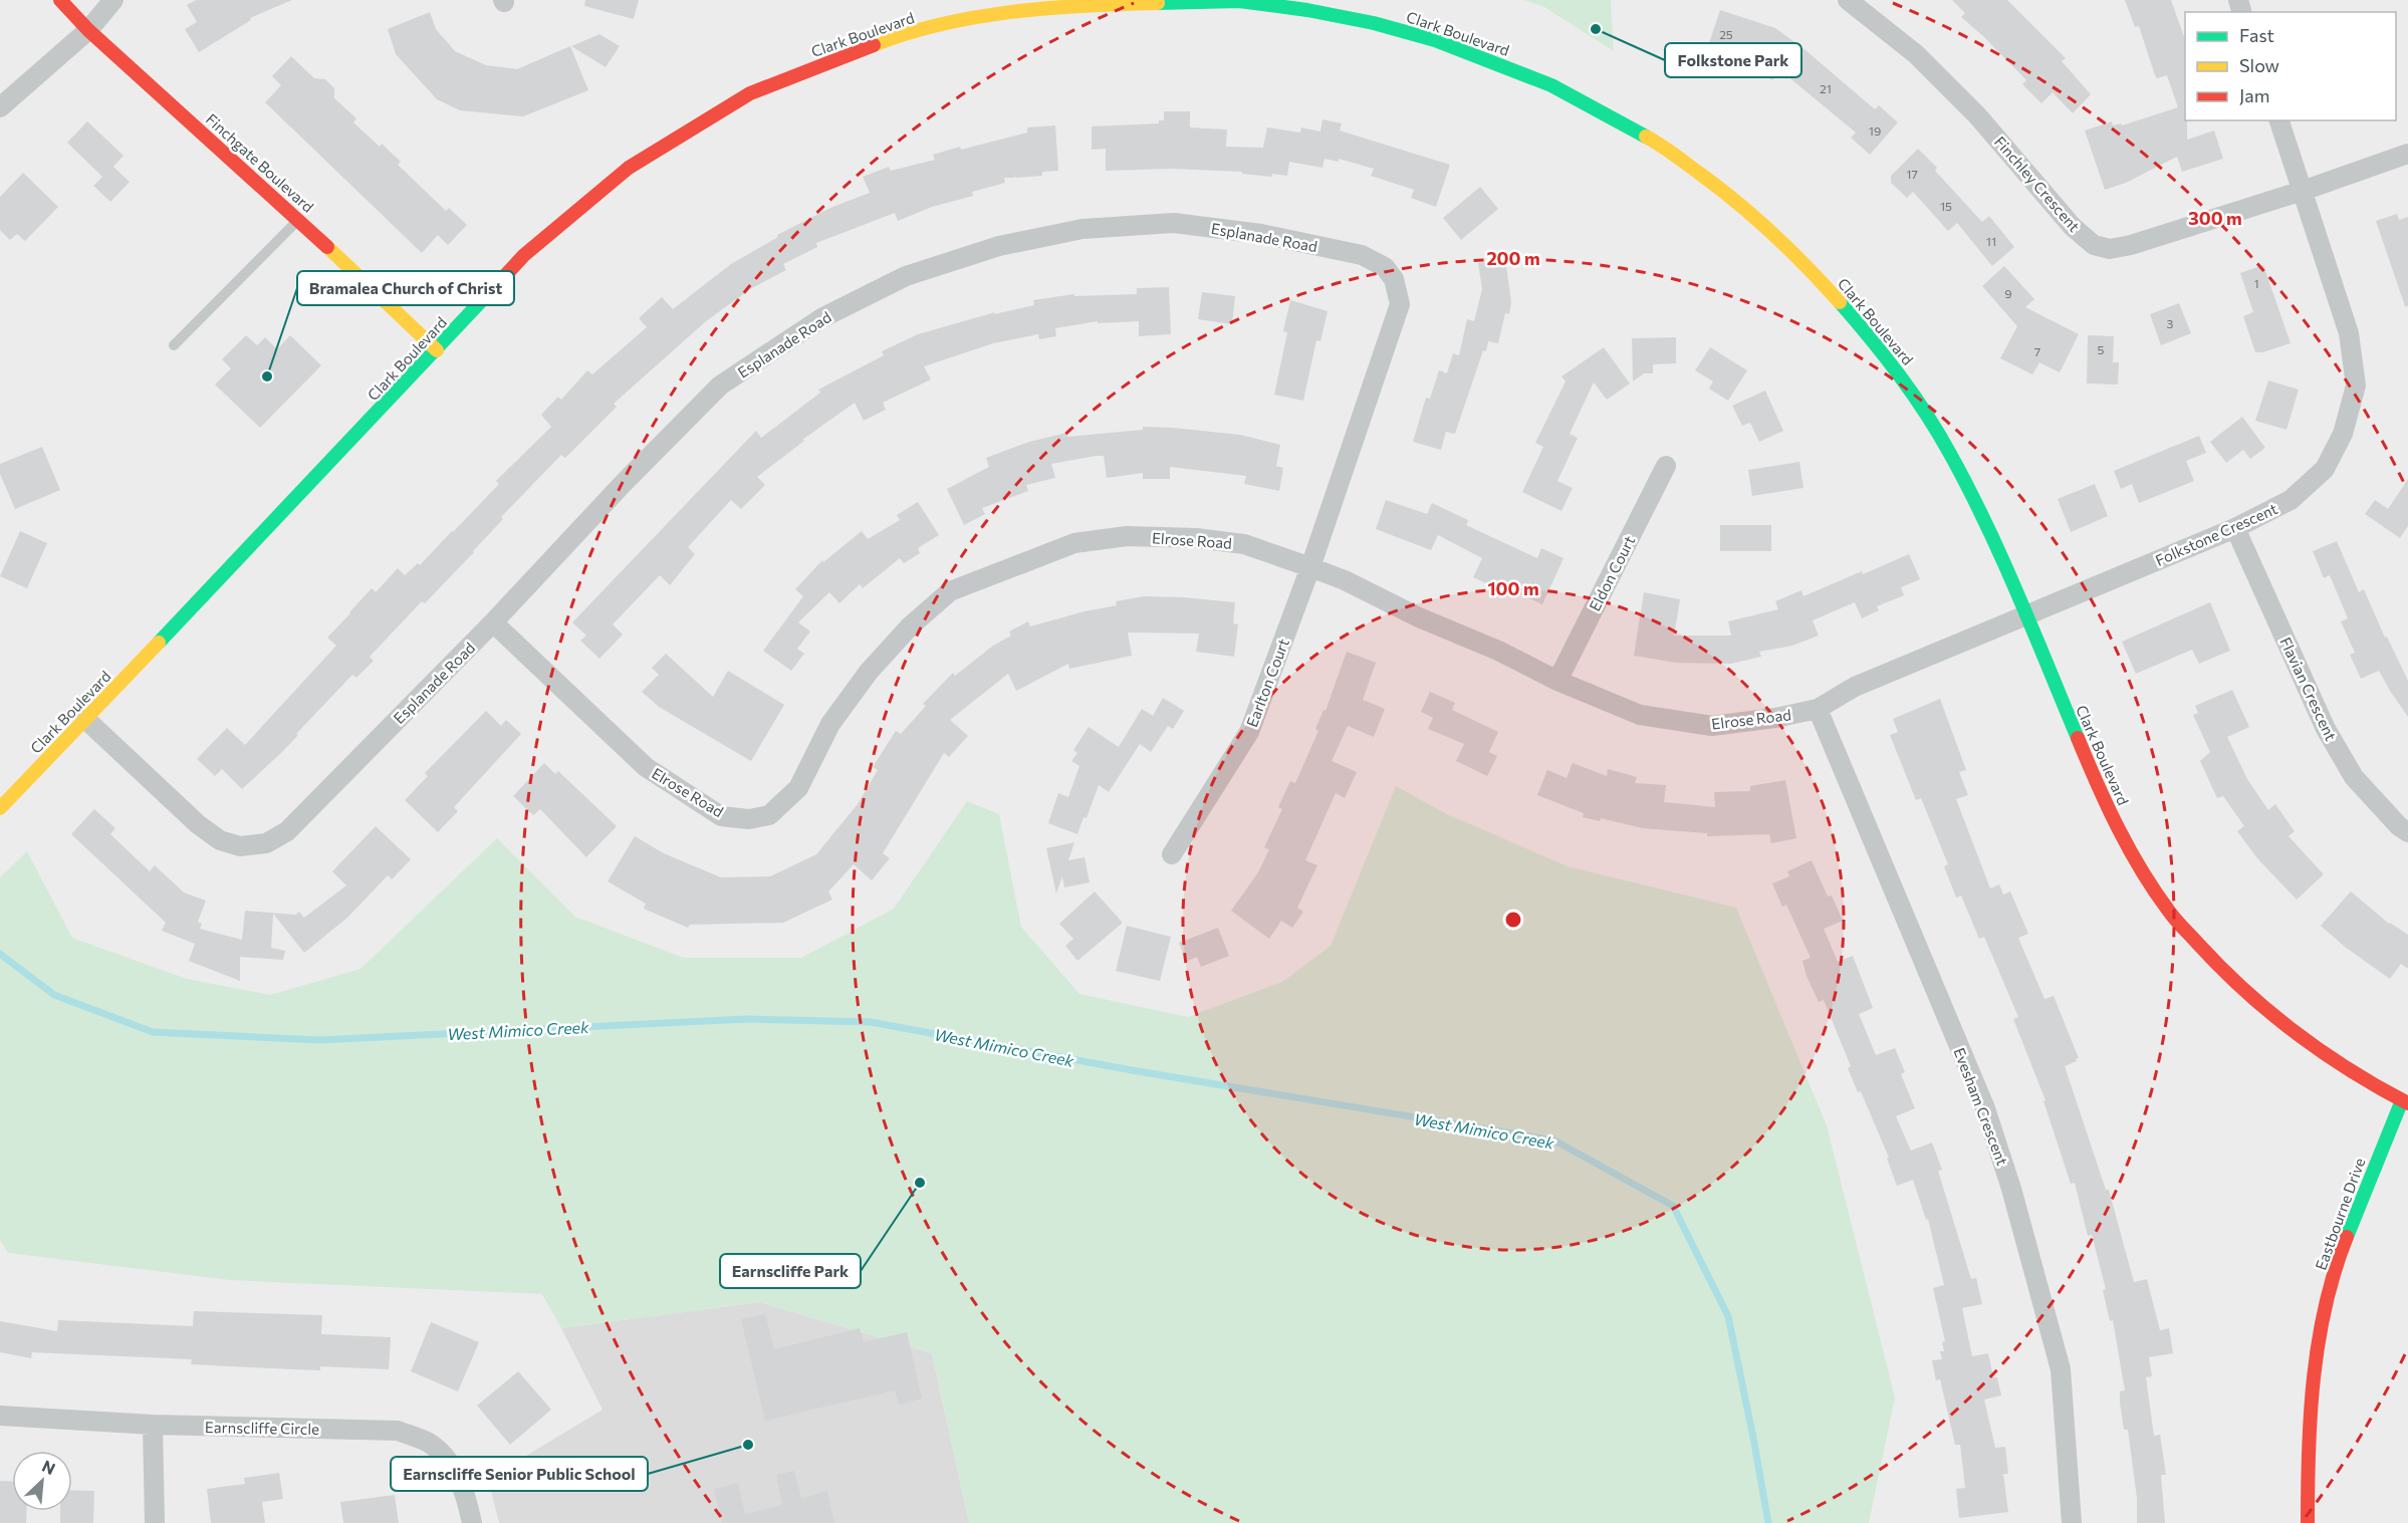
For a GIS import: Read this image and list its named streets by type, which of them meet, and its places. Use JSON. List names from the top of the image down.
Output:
{
  "streets": {
    "street": [
      "Clark Boulevard",
      "Finchgate Boulevard",
      "Finchley Crescent",
      "Esplanade Road",
      "Folkstone Crescent",
      "Elrose Road",
      "Eldon Court",
      "Earlton Court",
      "Flavian Crescent",
      "Evesham Crescent",
      "Eastbourne Drive",
      "Earnscliffe Circle"
    ]
  },
  "crossings": [
    ["Clark Boulevard", "Finchgate Boulevard"],
    ["Clark Boulevard", "Esplanade Road"],
    ["Clark Boulevard", "Folkstone Crescent"],
    ["Clark Boulevard", "Elrose Road"],
    ["Clark Boulevard", "Eastbourne Drive"],
    ["Finchley Crescent", "Folkstone Crescent"],
    ["Esplanade Road", "Elrose Road"],
    ["Esplanade Road", "Earlton Court"],
    ["Folkstone Crescent", "Elrose Road"],
    ["Folkstone Crescent", "Flavian Crescent"],
    ["Elrose Road", "Eldon Court"],
    ["Elrose Road", "Earlton Court"],
    ["Elrose Road", "Evesham Crescent"]
  ],
  "water": ["West Mimico Creek"],
  "places": [
    "Folkstone Park",
    "Bramalea Church of Christ",
    "Earnscliffe Park",
    "Earnscliffe Senior Public School"
  ],
  "house_numbers": [
    "25",
    "21",
    "19",
    "17",
    "15",
    "11",
    "1",
    "9",
    "3",
    "5",
    "7"
  ],
  "legend": ["Fast", "Slow", "Jam"],
  "north": "top right",
  "rings": ["300 m", "200 m", "100 m"]
}
